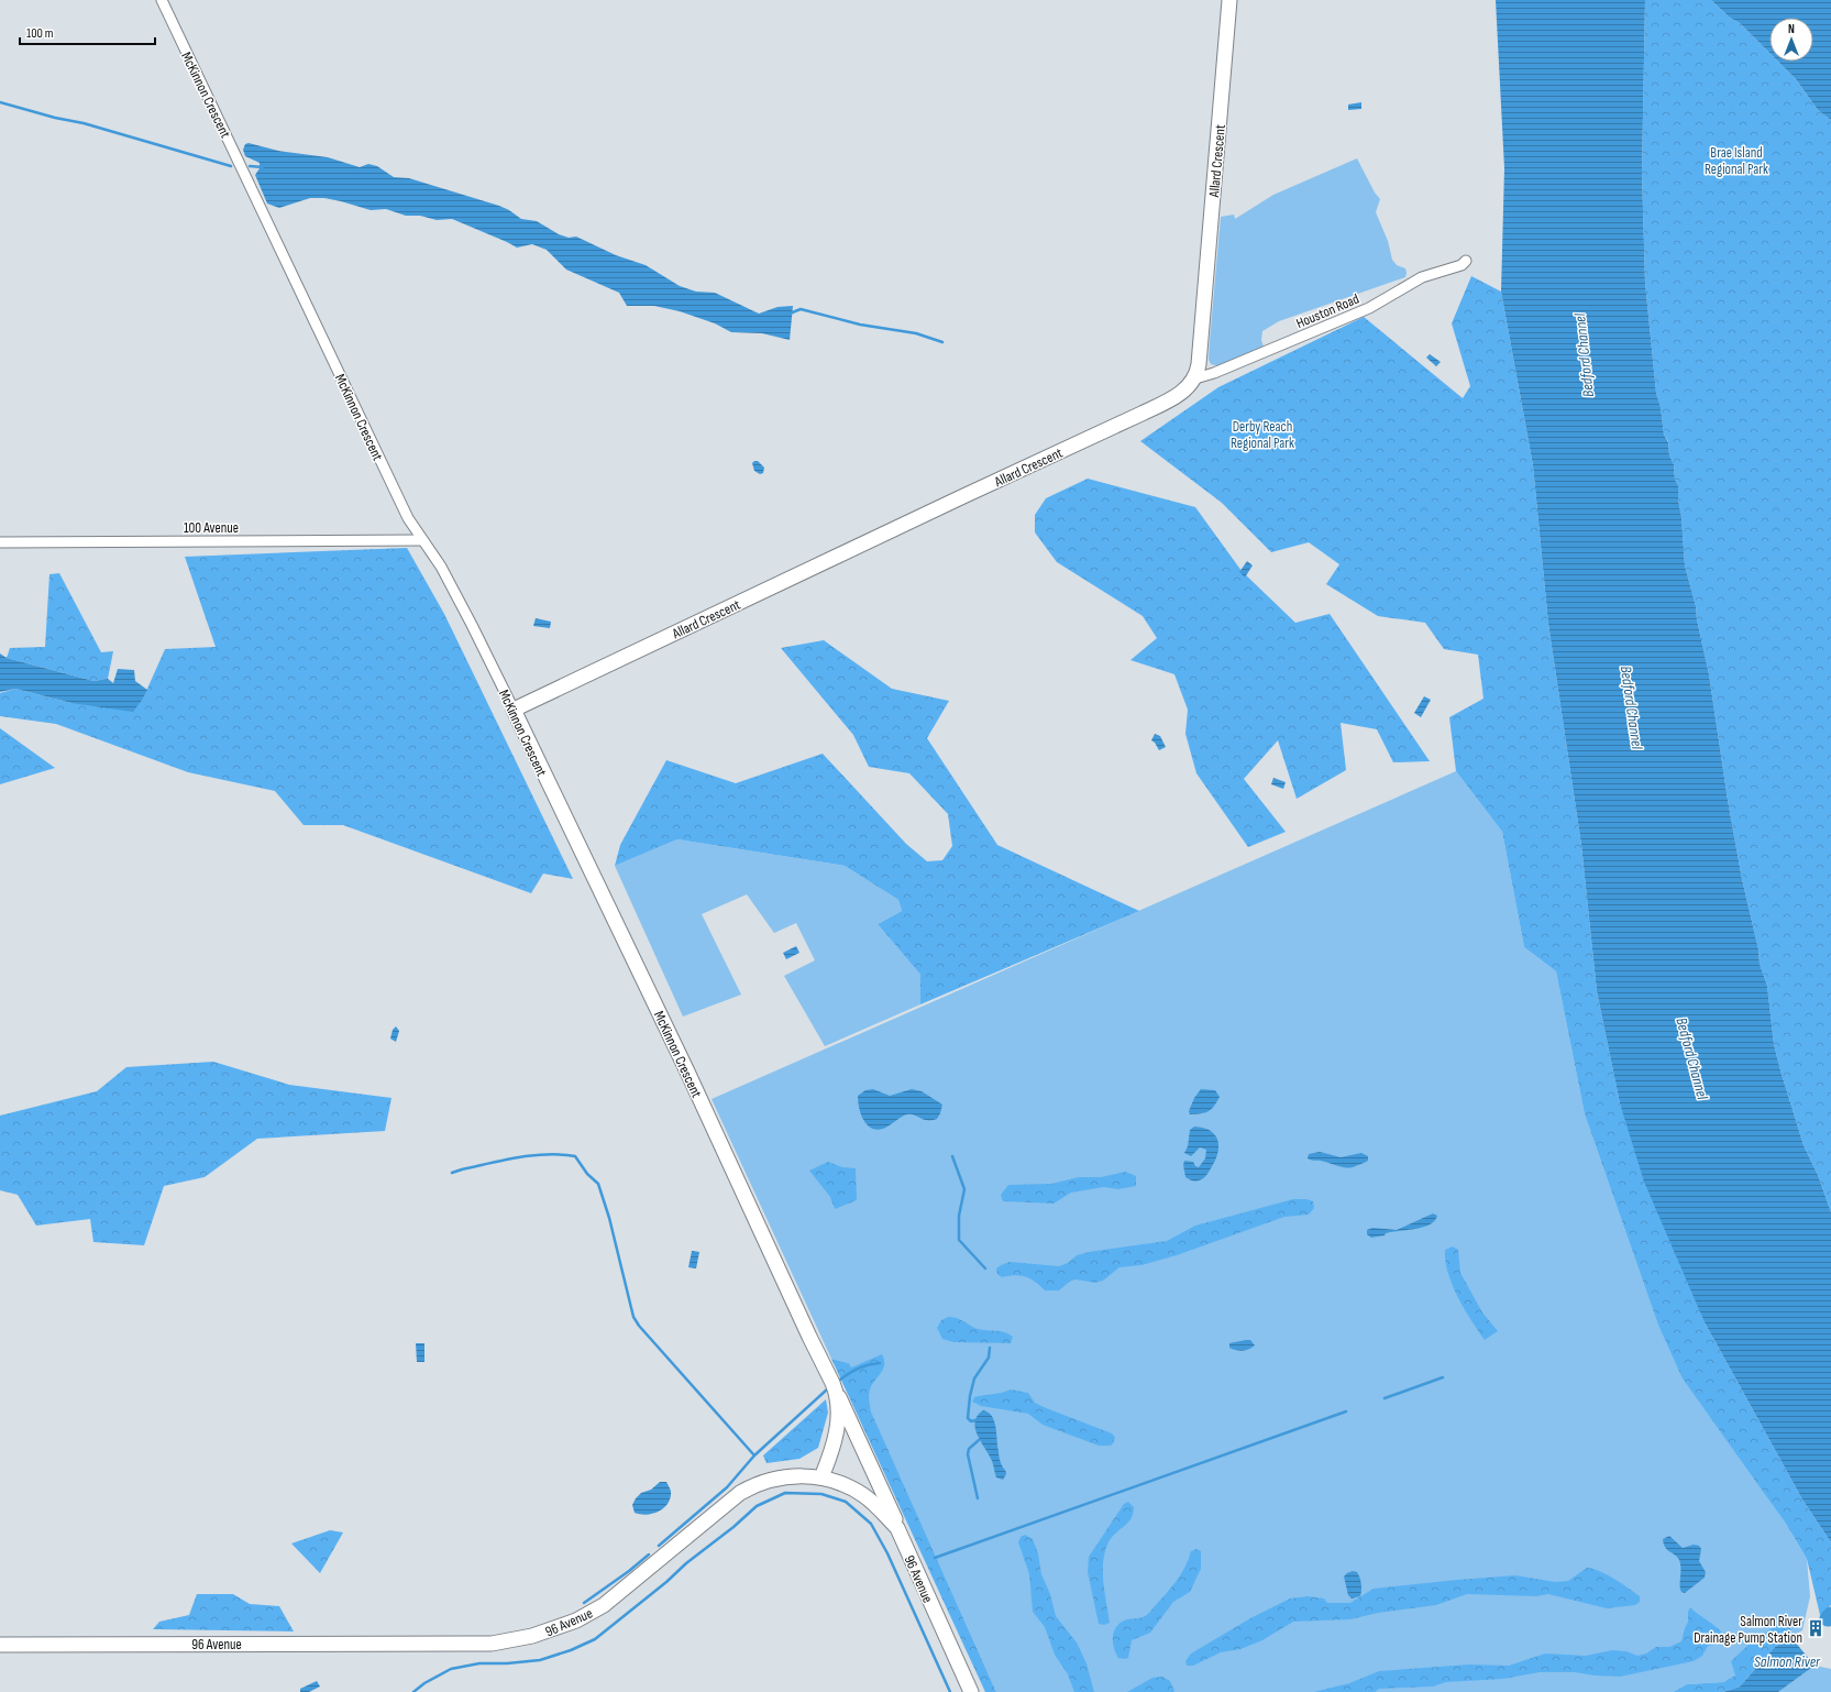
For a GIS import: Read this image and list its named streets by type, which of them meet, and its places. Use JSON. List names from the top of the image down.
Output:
{
  "streets": {
    "street": [
      "McKinnon Crescent",
      "Allard Crescent",
      "Houston Road",
      "100 Avenue",
      "96 Avenue"
    ]
  },
  "crossings": [
    ["McKinnon Crescent", "Allard Crescent"],
    ["McKinnon Crescent", "100 Avenue"],
    ["McKinnon Crescent", "96 Avenue"],
    ["Allard Crescent", "Houston Road"]
  ],
  "water": ["Bedford Channel", "Salmon River"],
  "parks": ["Brae Island Regional Park", "Derby Reach Regional Park"],
  "places": {
    "building": ["Salmon River Drainage Pump Station"]
  },
  "scale_bar": "100 m",
  "north": "top"
}
